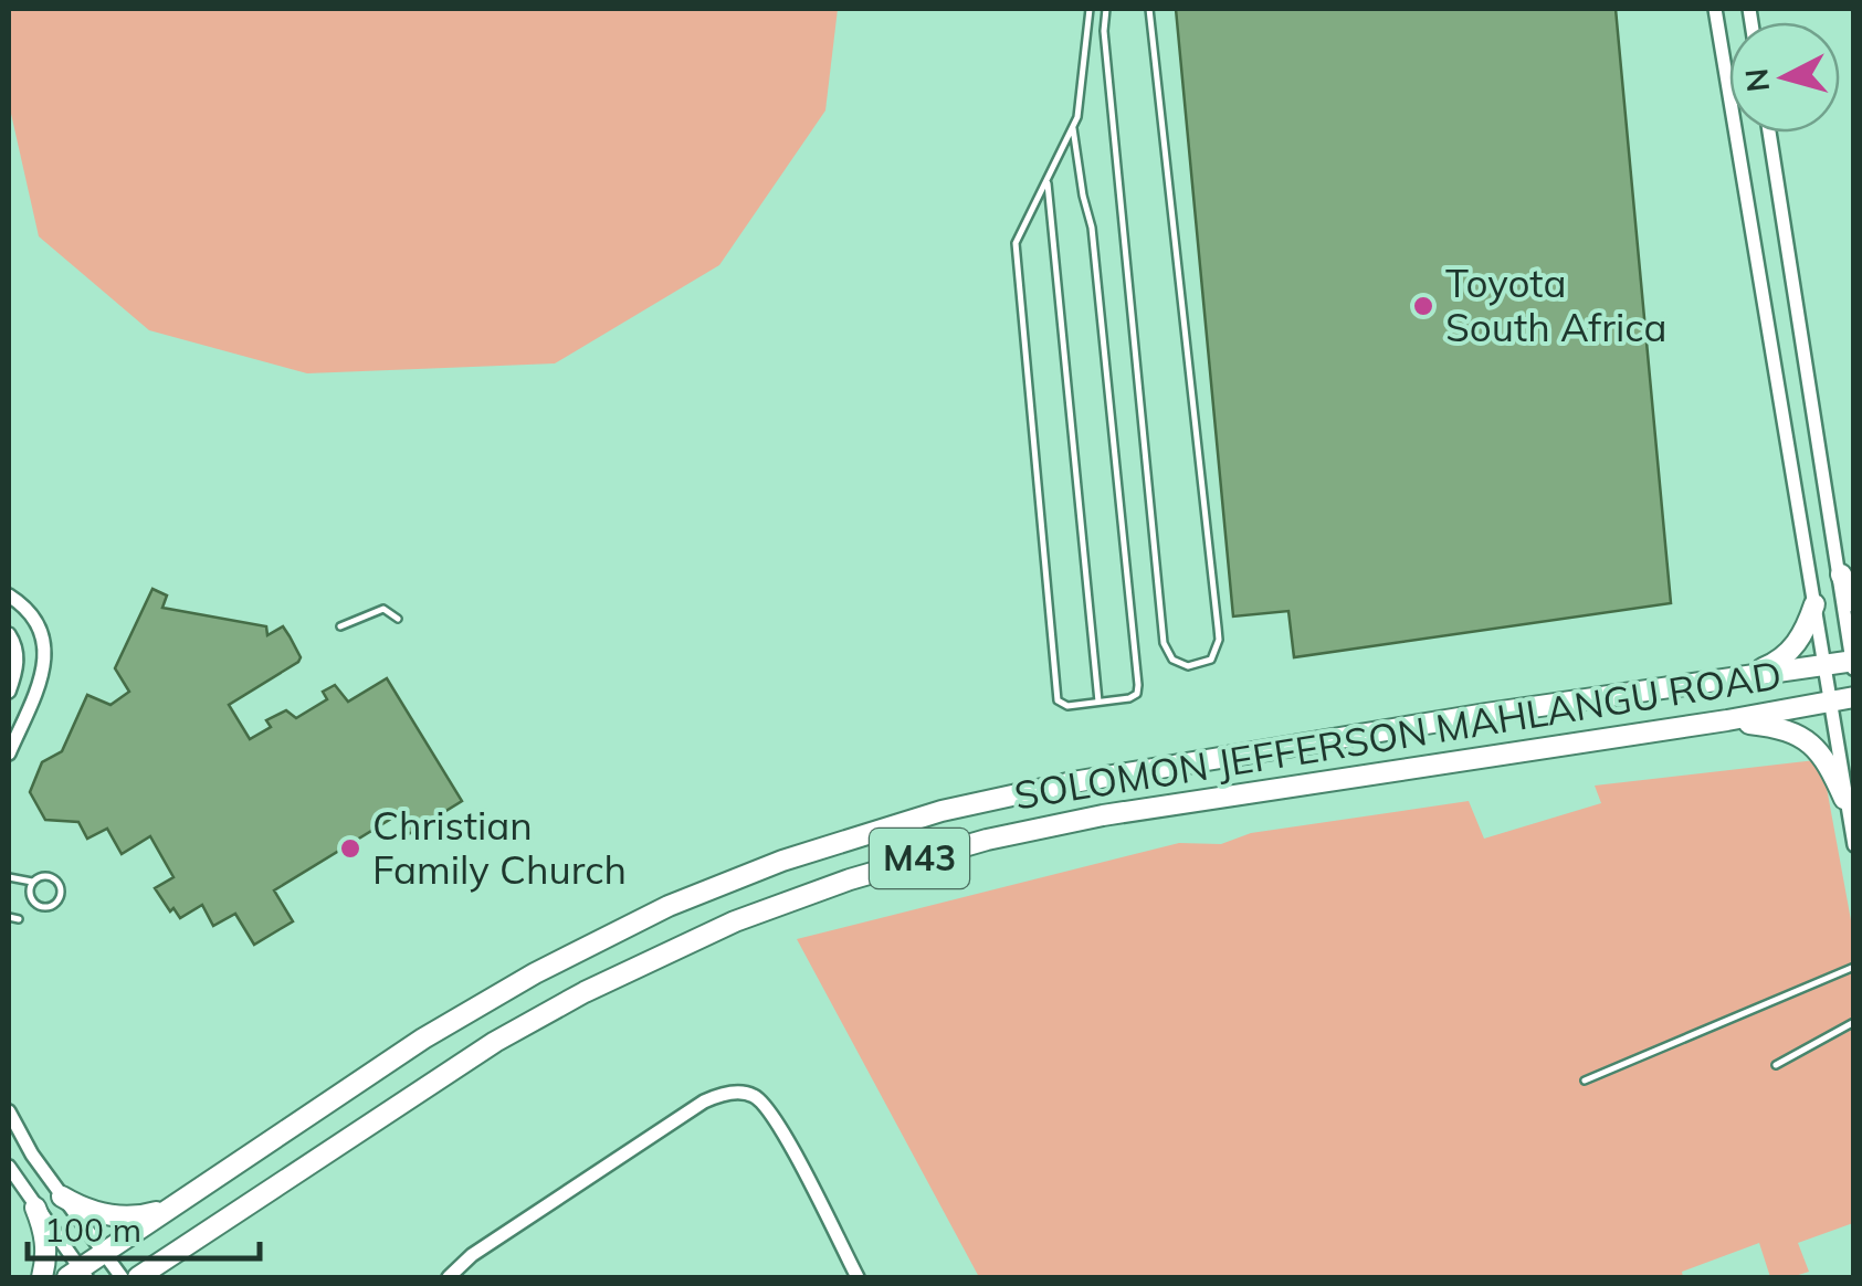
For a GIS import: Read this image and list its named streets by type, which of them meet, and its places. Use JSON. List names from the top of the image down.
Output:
{
  "streets": {
    "main road": ["SOLOMON JEFFERSON MAHLANGU ROAD", "M43"]
  },
  "crossings": [
    ["SOLOMON JEFFERSON MAHLANGU ROAD", "M43"]
  ],
  "places": ["Toyota South Africa", "Christian Family Church"],
  "scale_bar": "100 m",
  "north": "left"
}
